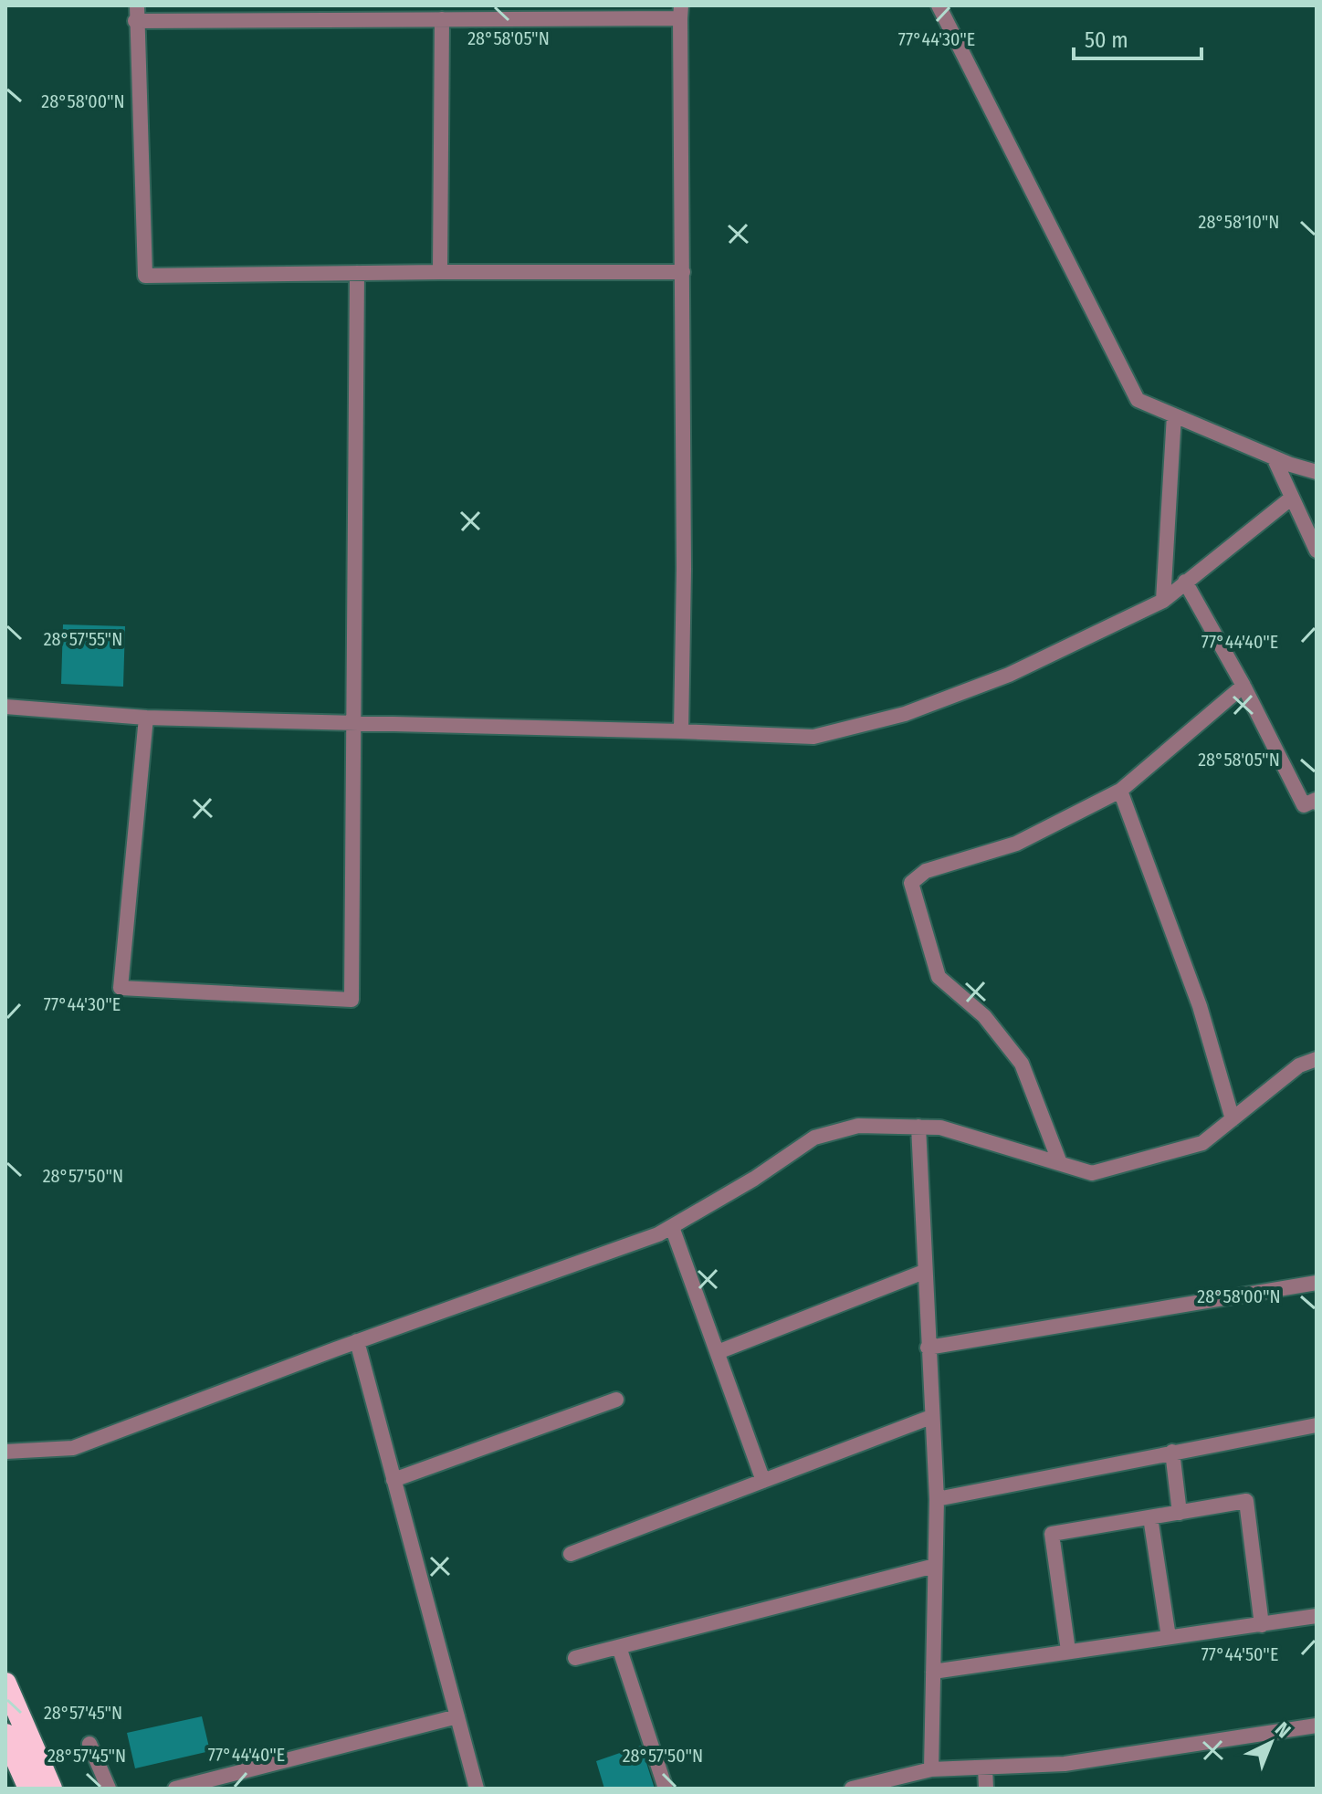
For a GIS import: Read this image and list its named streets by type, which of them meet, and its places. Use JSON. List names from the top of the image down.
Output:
{
  "scale_bar": "50 m",
  "north": "top right",
  "coordinates": [
    "28°58'05\"N",
    "77°44'30\"E",
    "28°58'00\"N",
    "28°58'10\"N",
    "28°57'55\"N",
    "77°44'40\"E",
    "28°57'50\"N",
    "77°44'50\"E",
    "28°57'45\"N"
  ]
}
